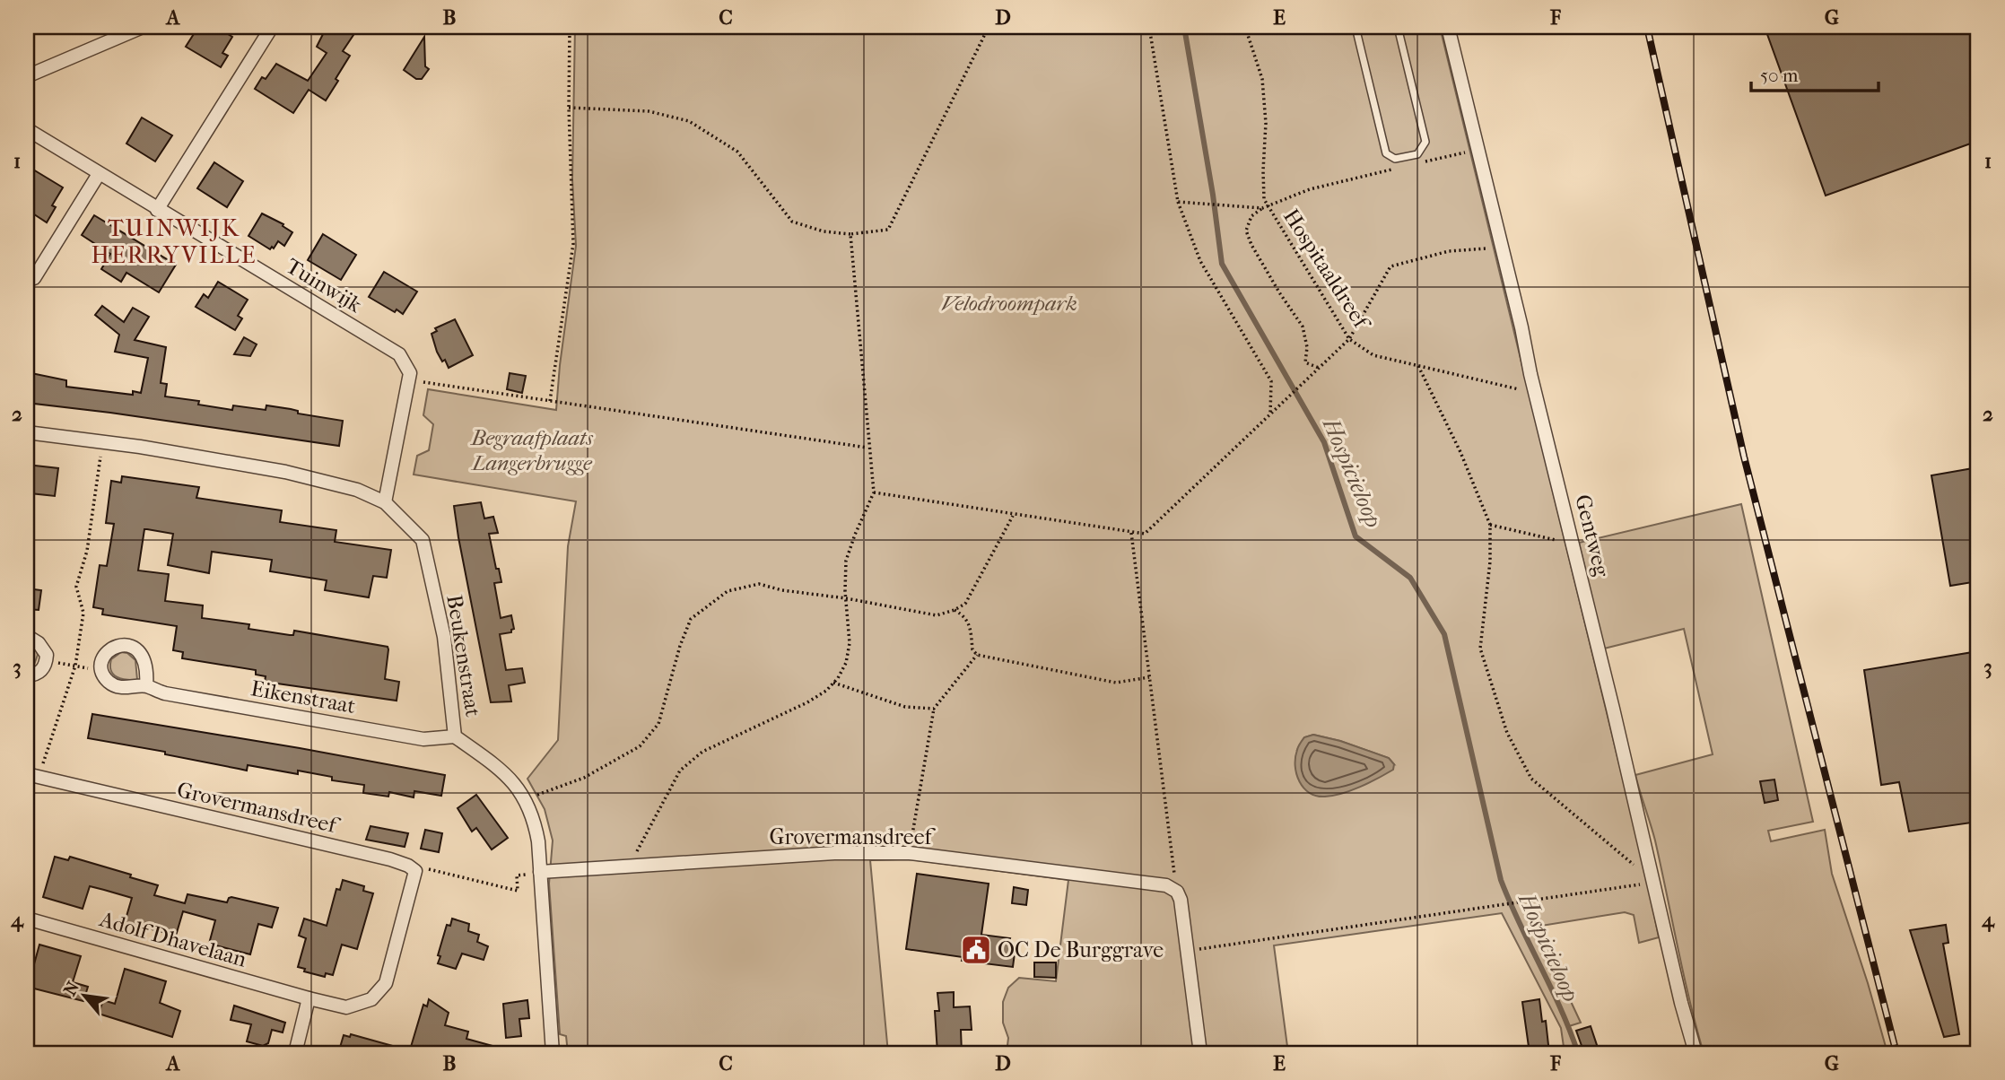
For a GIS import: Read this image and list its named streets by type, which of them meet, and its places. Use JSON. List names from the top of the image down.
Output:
{
  "streets": {
    "street": [
      "Tuinwijk",
      "Gentweg",
      "Beukenstraat",
      "Eikenstraat",
      "Grovermansdreef",
      "Adolf Dhavelaan"
    ],
    "path": ["Hospitaaldreef"]
  },
  "crossings": [
    ["Hospitaaldreef", "Gentweg"],
    ["Beukenstraat", "Eikenstraat"],
    ["Beukenstraat", "Grovermansdreef"],
    ["Grovermansdreef", "Adolf Dhavelaan"]
  ],
  "districts": ["TUINWIJK HERRYVILLE"],
  "water": ["Hospicieloop"],
  "parks": ["Velodroompark", "Begraafplaats Langerbrugge"],
  "places": {
    "public building": ["OC De Burggrave"]
  },
  "scale_bar": "50 m",
  "north": "top left",
  "grid": {
    "columns": [
      "A",
      "B",
      "C",
      "D",
      "E",
      "F",
      "G"
    ],
    "rows": [
      "1",
      "2",
      "3",
      "4"
    ]
  }
}
